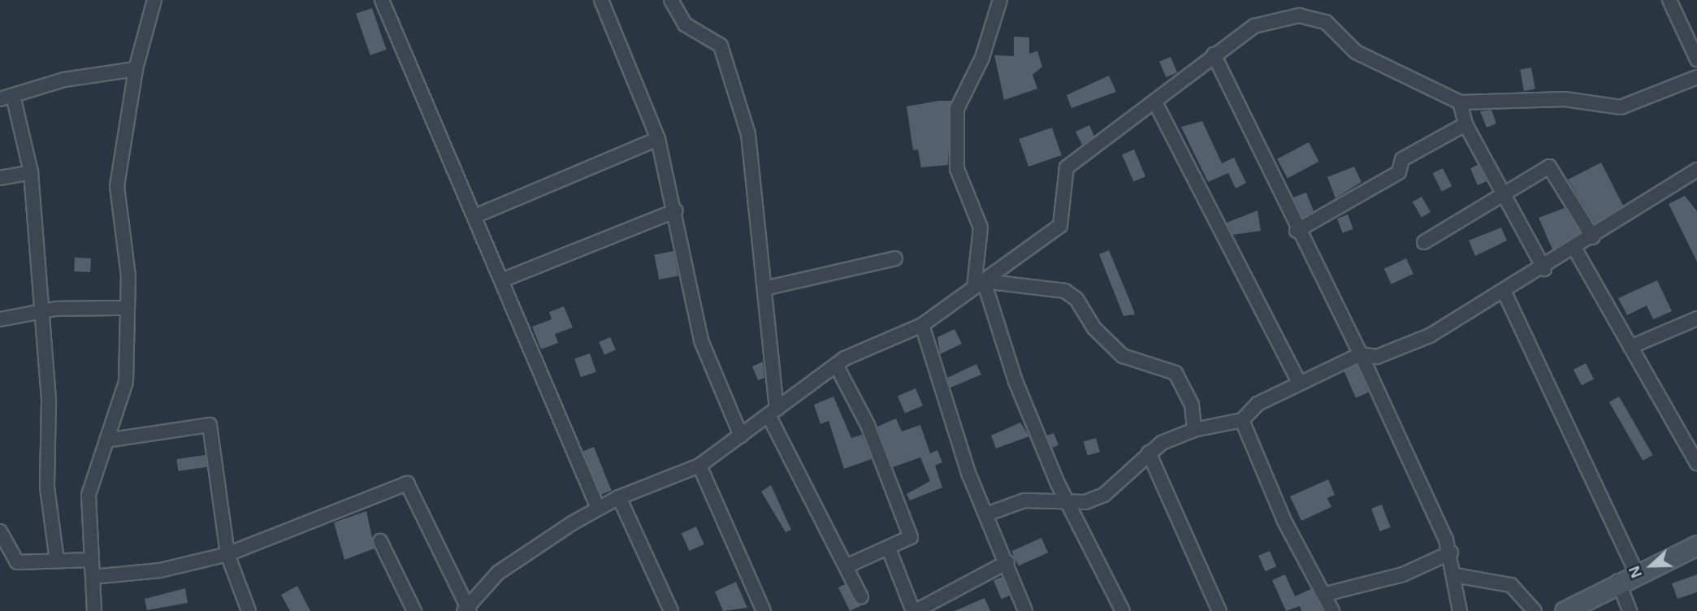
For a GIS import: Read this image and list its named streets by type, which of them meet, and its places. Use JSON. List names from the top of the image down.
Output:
{
  "north": "left"
}
